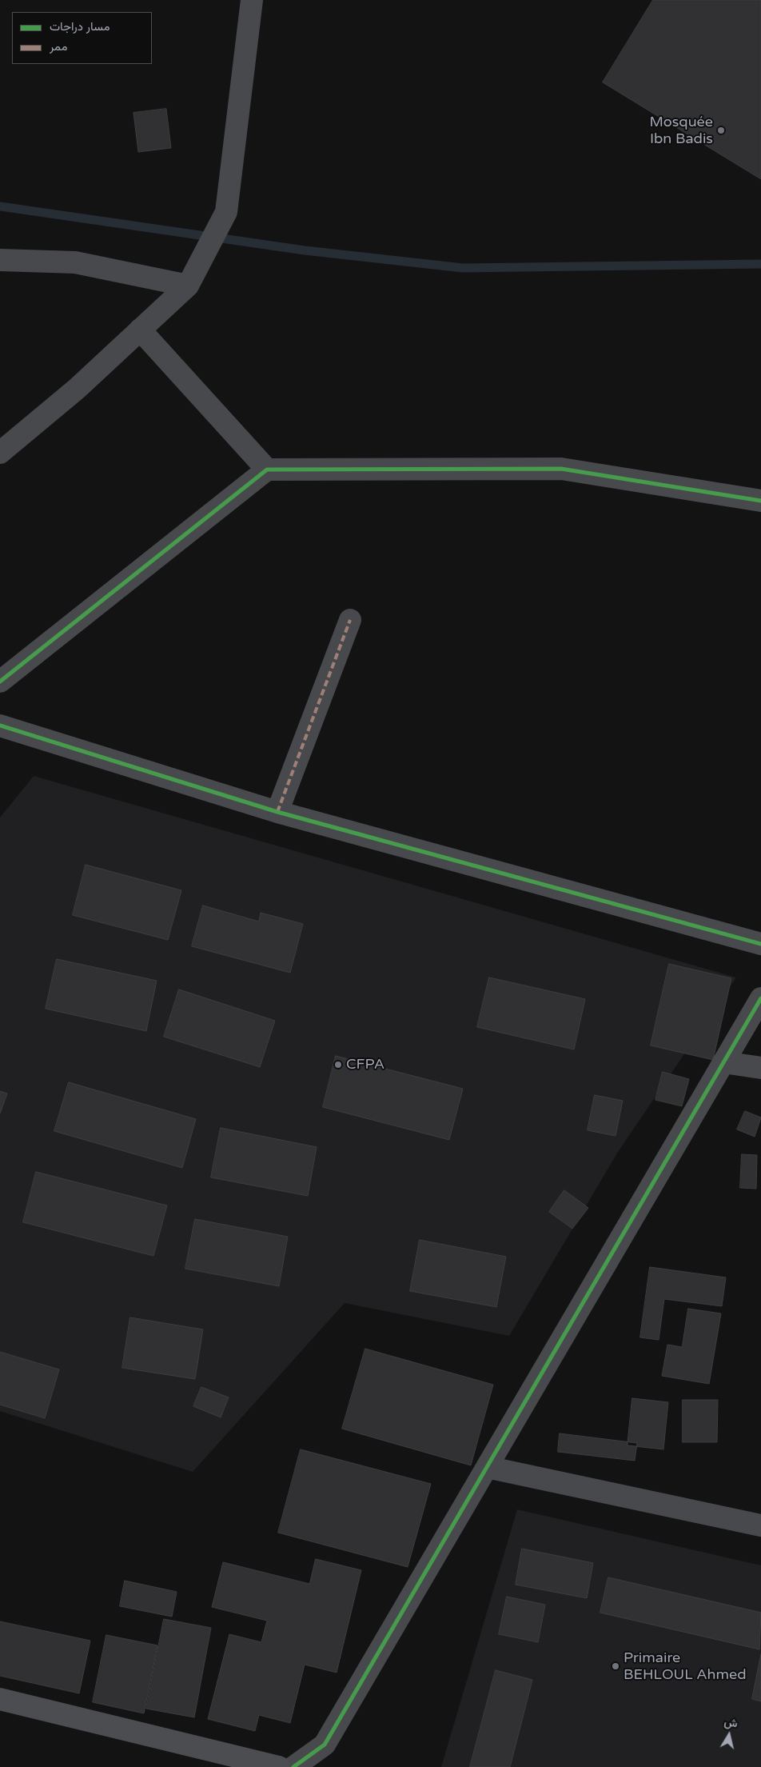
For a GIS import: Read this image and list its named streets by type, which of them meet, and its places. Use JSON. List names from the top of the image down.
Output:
{
  "places": ["Mosquée Ibn Badis", "CFPA", "Primaire BEHLOUL Ahmed"],
  "legend": ["مسار دراجات", "ممر"],
  "north": "top"
}
